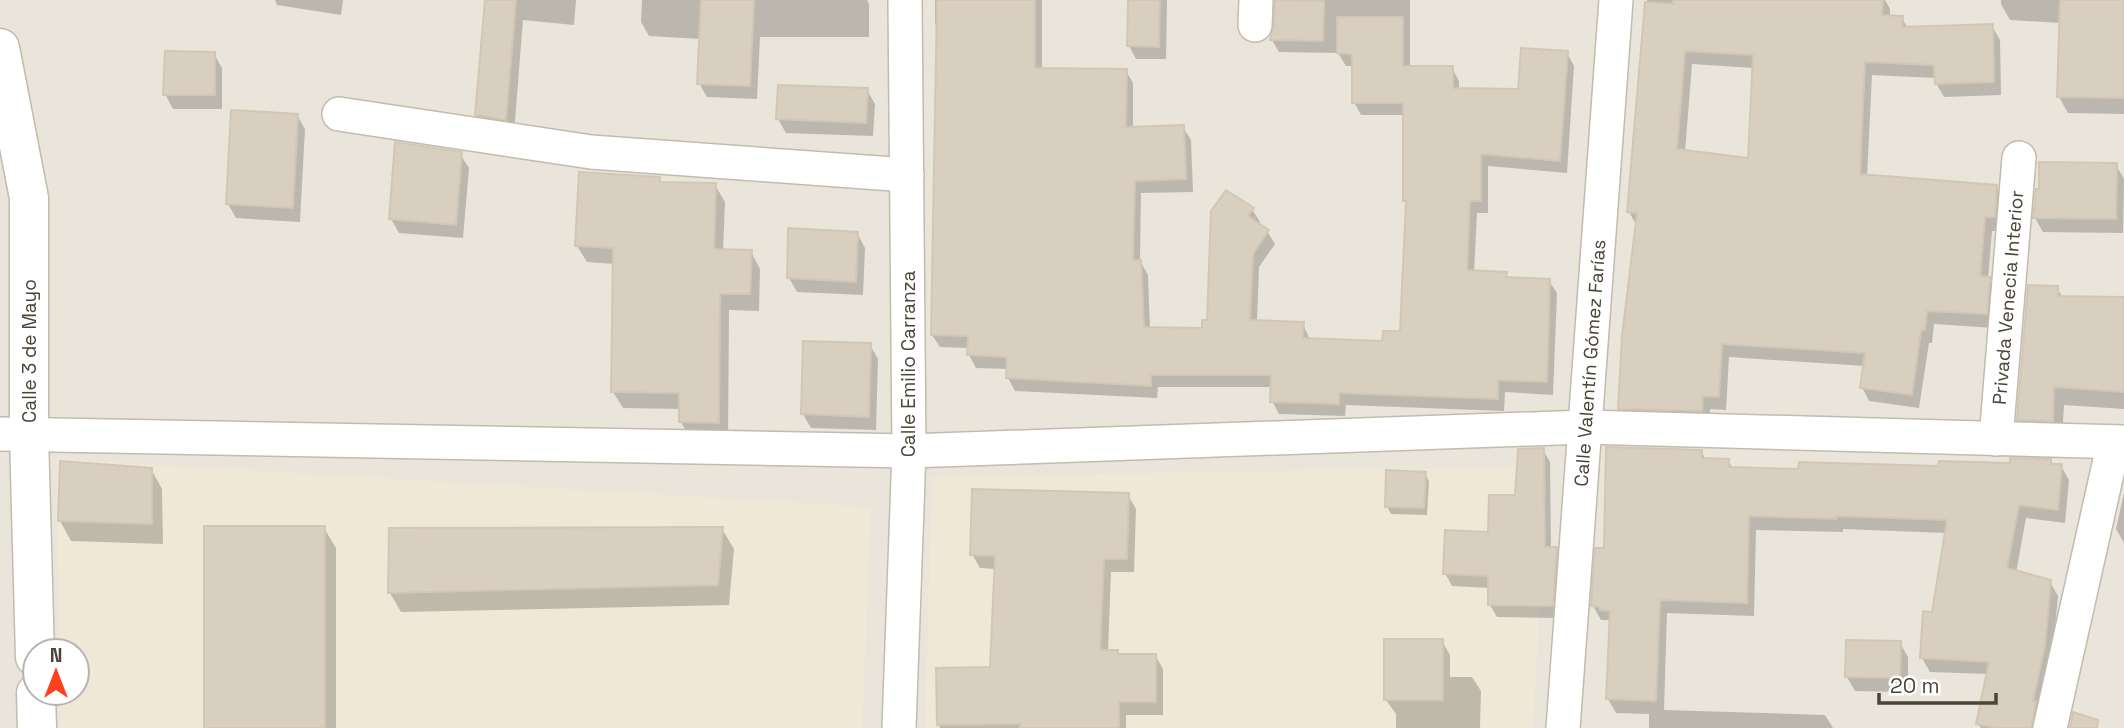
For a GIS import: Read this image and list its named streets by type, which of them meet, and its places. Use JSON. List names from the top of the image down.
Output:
{
  "streets": {
    "street": [
      "Privada Venecia Interior",
      "Calle 3 de Mayo",
      "Calle Emilio Carranza",
      "Calle Valentín Gómez Farías"
    ]
  },
  "scale_bar": "20 m",
  "north": "top"
}
